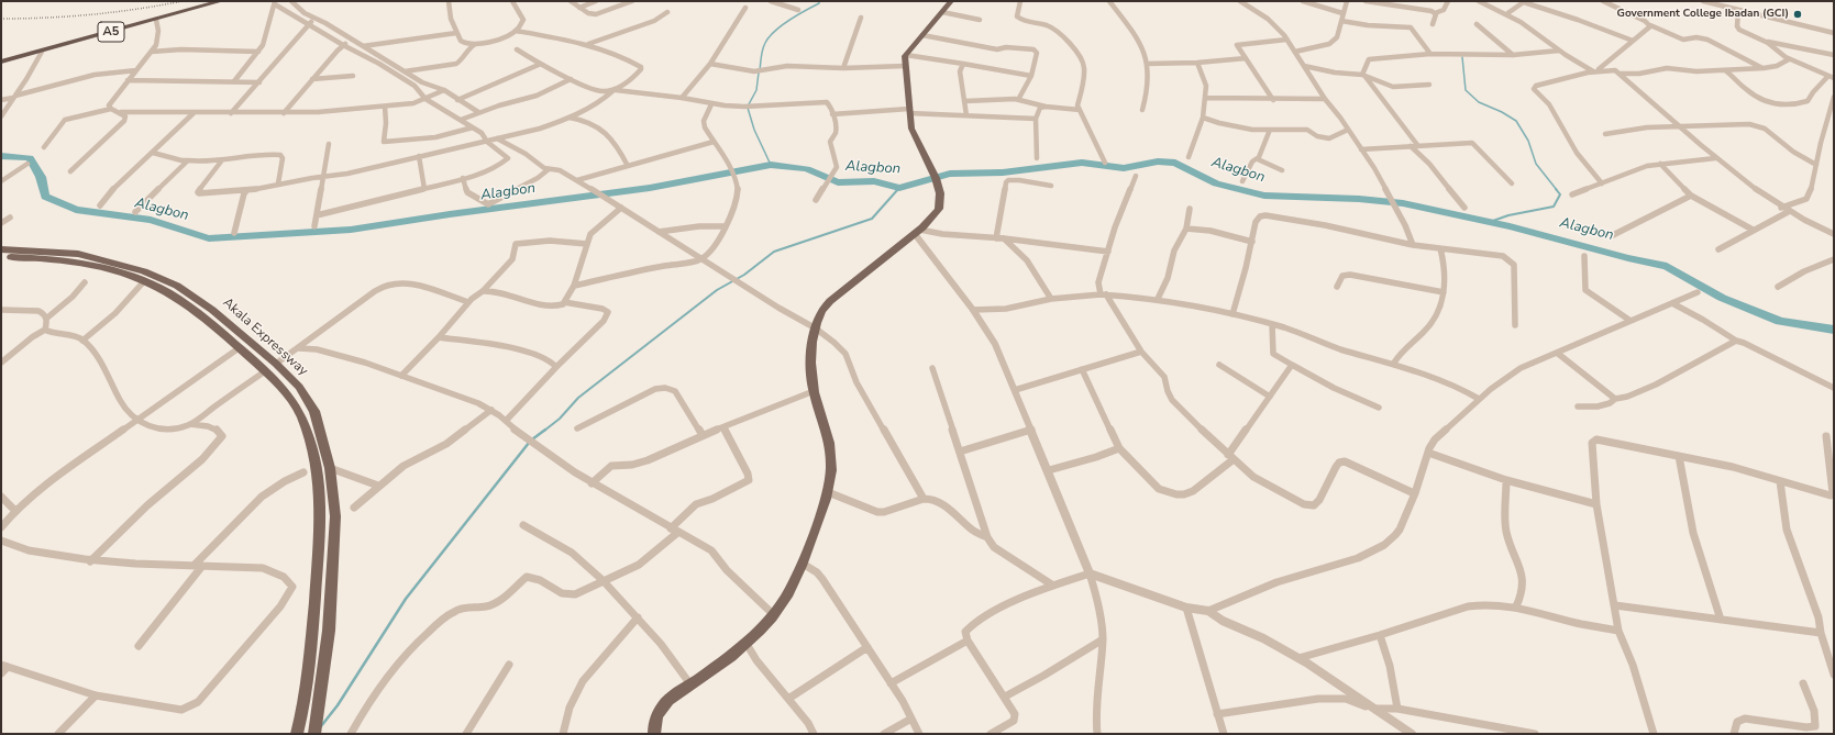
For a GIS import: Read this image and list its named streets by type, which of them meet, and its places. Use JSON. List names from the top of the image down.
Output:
{
  "streets": {
    "highway": ["A5"],
    "main road": ["Akala Expressway"]
  },
  "water": ["Alagbon"],
  "places": ["Government College Ibadan (GCI)"]
}
